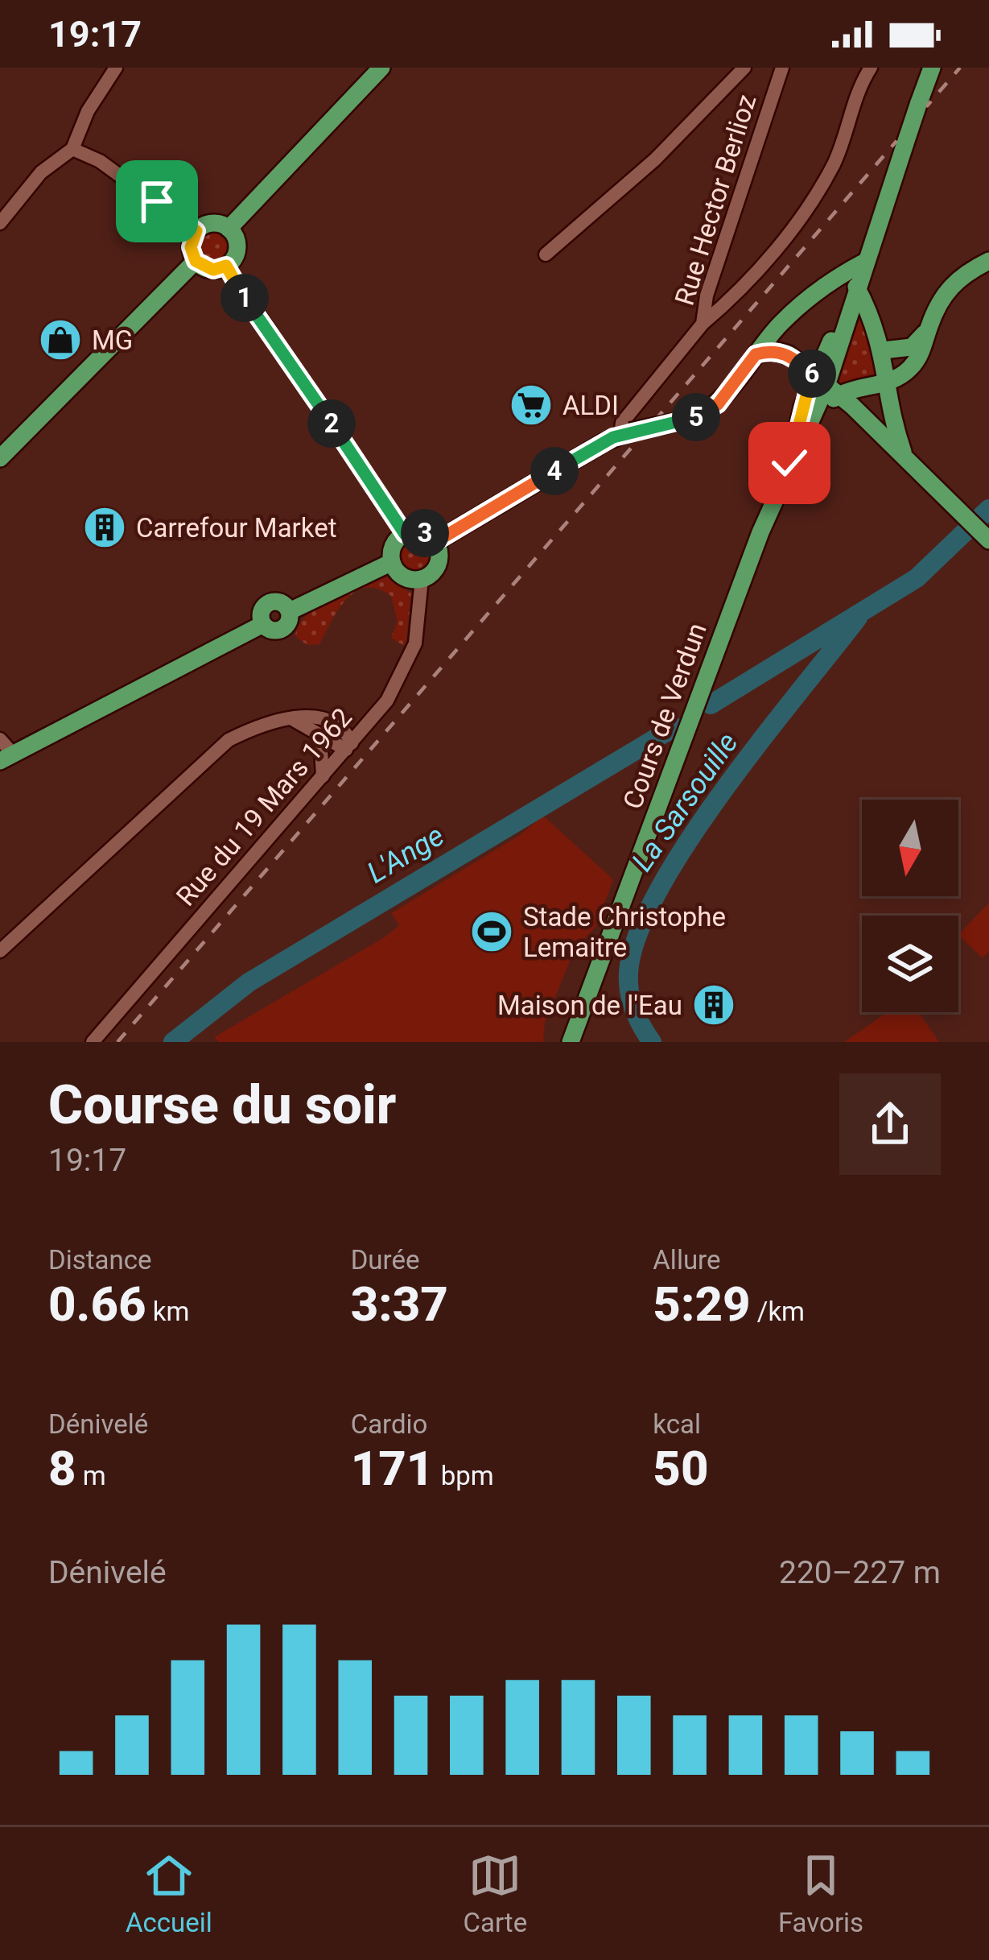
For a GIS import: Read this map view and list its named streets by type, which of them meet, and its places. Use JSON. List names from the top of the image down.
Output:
{
  "streets": {
    "main road": ["Cours de Verdun"],
    "street": ["Rue Hector Berlioz", "Rue du 19 Mars 1962"]
  },
  "water": ["La Sarsouille", "L'Ange"],
  "places": {
    "shop": ["MG"],
    "supermarket": ["ALDI"],
    "building": ["Carrefour Market", "Maison de l'Eau"],
    "sports": ["Stade Christophe Lemaitre"]
  },
  "north": "bottom",
  "page": {
    "status": "19:17",
    "pins": [
      "1",
      "6",
      "5",
      "2",
      "4",
      "3"
    ],
    "heading": ["Course du soir", "19:17"],
    "stats": [
      ["Distance", "0.66 km"],
      ["Durée", "3:37"],
      ["Allure", "5:29 /km"],
      ["Dénivelé", "8 m"],
      ["Cardio", "171 bpm"],
      ["kcal", "50"]
    ],
    "chart": ["Dénivelé", "220–227 m"],
    "tabs": ["Accueil", "Carte", "Favoris"]
  }
}
